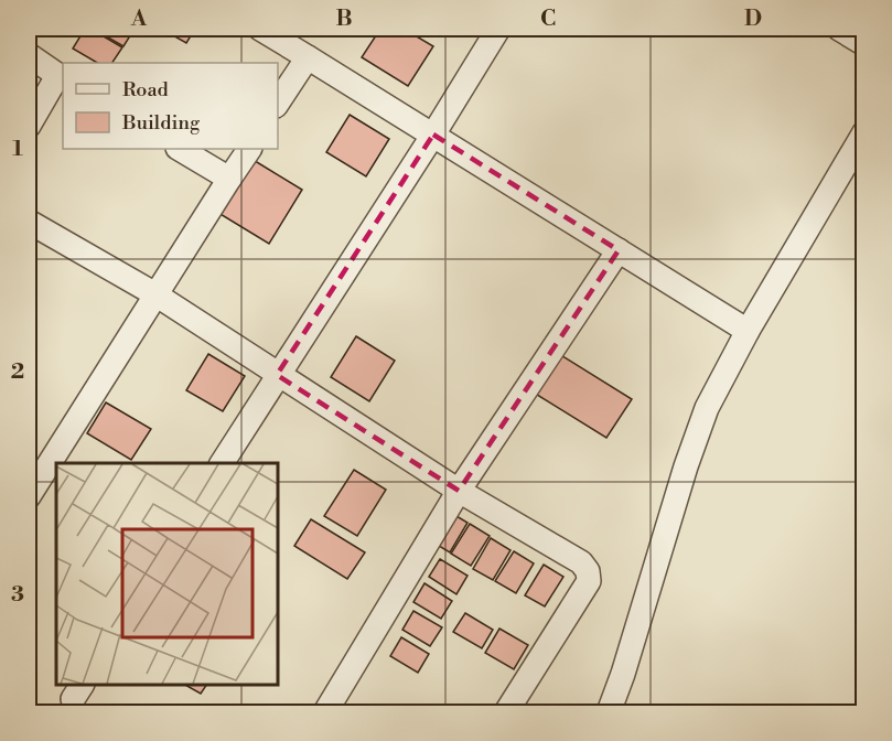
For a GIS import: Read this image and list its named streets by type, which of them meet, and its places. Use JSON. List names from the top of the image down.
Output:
{
  "legend": ["Road", "Building"],
  "grid": {
    "columns": [
      "A",
      "B",
      "C",
      "D"
    ],
    "rows": ["1", "2", "3"]
  }
}
